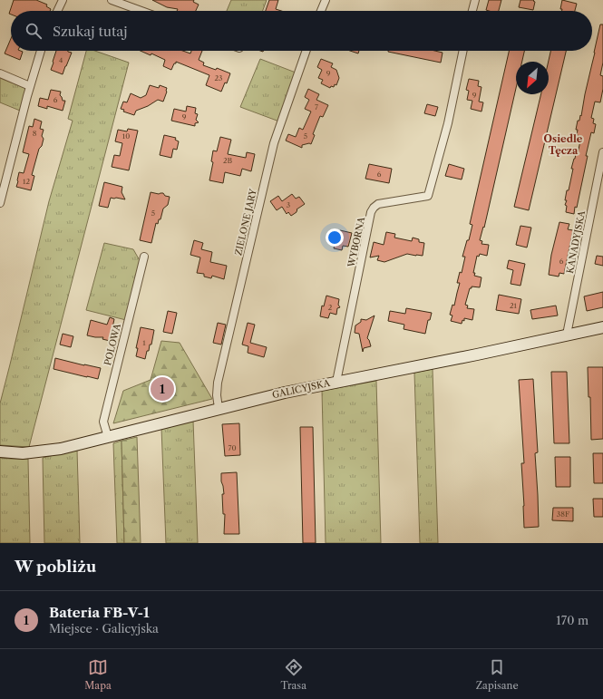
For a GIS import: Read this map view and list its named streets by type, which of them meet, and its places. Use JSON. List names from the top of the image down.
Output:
{
  "streets": {
    "street": [
      "ZIELONE JARY",
      "WYBORNA",
      "KANADYJSKA",
      "POLOWA",
      "GALICYJSKA"
    ]
  },
  "crossings": [
    ["ZIELONE JARY", "GALICYJSKA"],
    ["WYBORNA", "GALICYJSKA"],
    ["KANADYJSKA", "GALICYJSKA"],
    ["POLOWA", "GALICYJSKA"]
  ],
  "districts": ["Osiedle Tęcza"],
  "house_numbers": [
    "4",
    "9",
    "23",
    "9",
    "6",
    "7",
    "9",
    "8",
    "10",
    "5",
    "2B",
    "6",
    "12",
    "3",
    "5",
    "6",
    "21",
    "2",
    "1",
    "70",
    "38F"
  ],
  "north": "bottom left",
  "page": {
    "search": "Szukaj tutaj",
    "pins": "1",
    "heading": "W pobliżu",
    "list": [
      {
        "mark": "1",
        "name": "Bateria FB-V-1",
        "note": "Miejsce · Galicyjska",
        "value": "170 m"
      }
    ],
    "nav": ["Mapa", "Trasa", "Zapisane"]
  }
}
